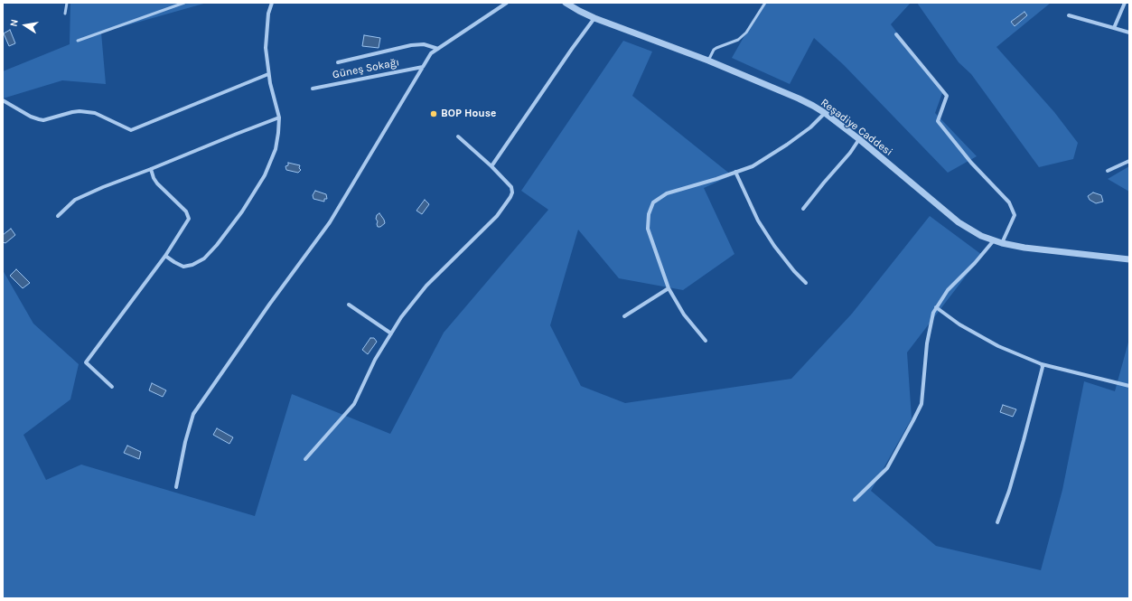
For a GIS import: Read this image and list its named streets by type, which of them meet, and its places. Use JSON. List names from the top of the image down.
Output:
{
  "streets": {
    "street": ["Güneş Sokağı", "Reşadiye Caddesi"]
  },
  "places": ["BOP House"],
  "north": "left"
}
